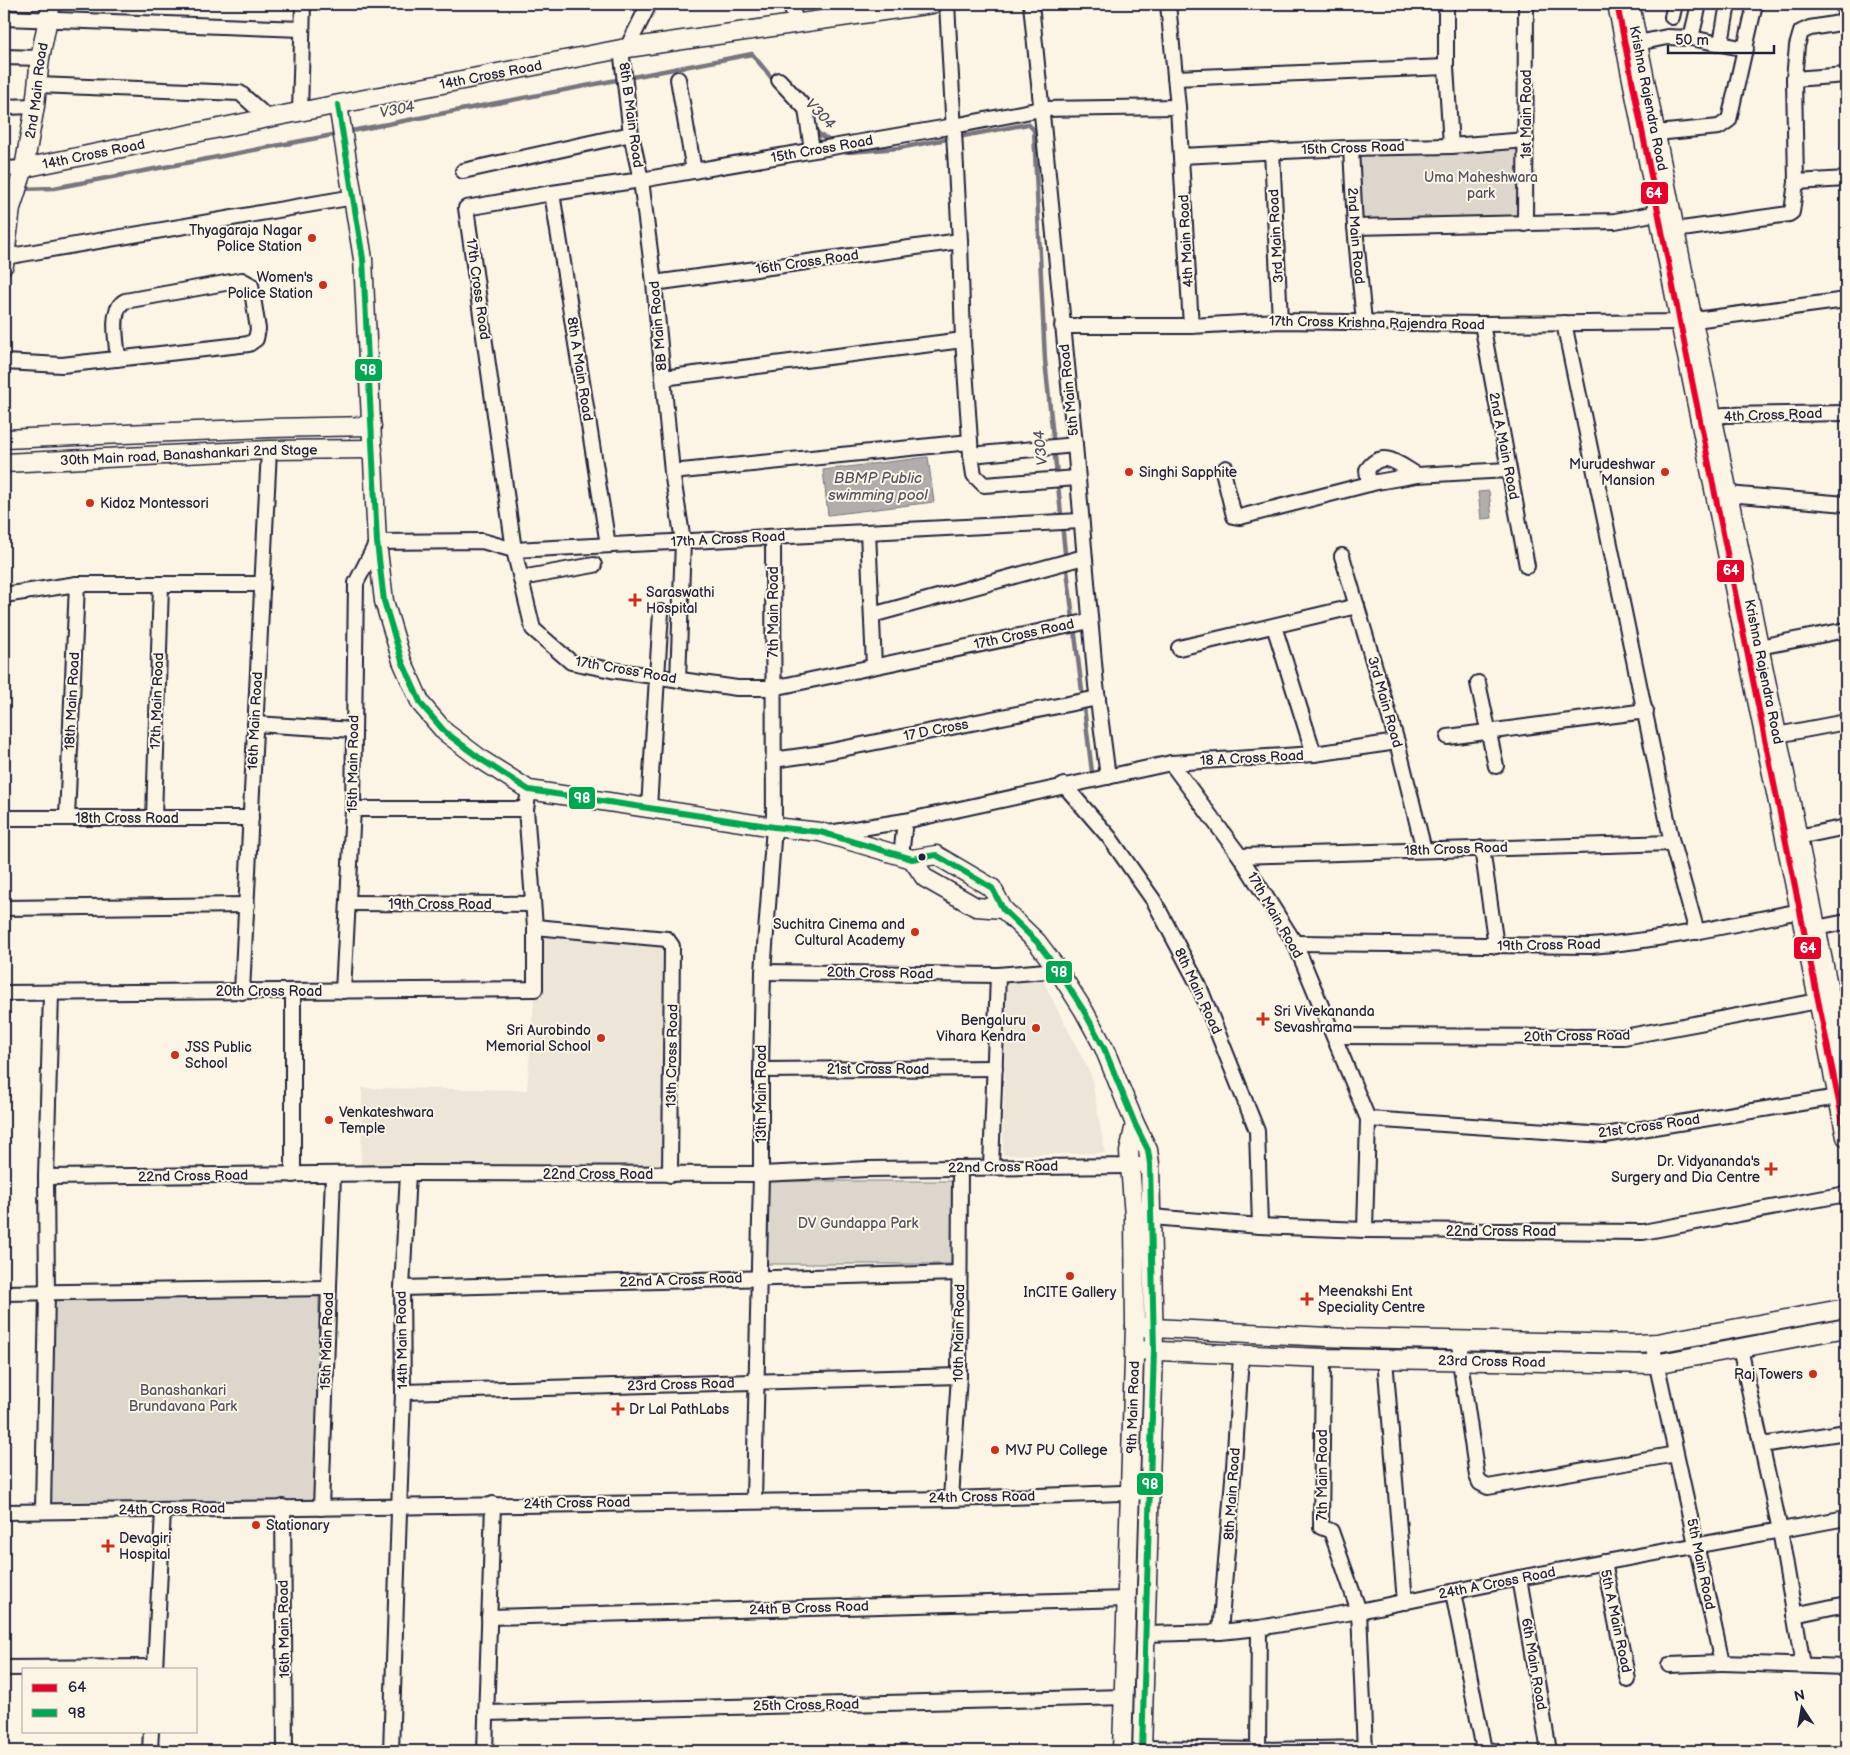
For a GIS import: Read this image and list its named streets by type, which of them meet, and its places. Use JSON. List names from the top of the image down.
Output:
{
  "streets": {
    "main road": [
      "14th Cross Road",
      "2nd Main Road",
      "Krishna Rajendra Road",
      "30th Main road, Banashankari 2nd Stage",
      "23rd Cross Road",
      "9th Main Road"
    ],
    "street": [
      "1st Main Road",
      "8th B Main Road",
      "15th Cross Road",
      "3rd Main Road",
      "4th Main Road",
      "16th Cross Road",
      "17th Cross Road",
      "17th Cross Krishna Rajendra Road",
      "8B Main Road",
      "8th A Main Road",
      "5th Main Road",
      "4th Cross Road",
      "2nd A Main Road",
      "17th A Cross Road",
      "7th Main Road",
      "18th Main Road",
      "17th Main Road",
      "16th Main Road",
      "17 D Cross",
      "18 A Cross Road",
      "15th Main Road",
      "18th Cross Road",
      "19th Cross Road",
      "20th Cross Road",
      "8th Main Road",
      "13th Cross Road",
      "21st Cross Road",
      "13th Main Road",
      "22nd Cross Road",
      "22nd A Cross Road",
      "10th Main Road",
      "14th Main Road",
      "24th Cross Road",
      "24th A Cross Road",
      "24th B Cross Road",
      "5th A Main Road",
      "6th Main Road",
      "25th Cross Road"
    ]
  },
  "crossings": [
    ["14th Cross Road", "2nd Main Road"],
    ["14th Cross Road", "8th B Main Road"],
    ["14th Cross Road", "9th Main Road"],
    ["2nd Main Road", "15th Cross Road"],
    ["2nd Main Road", "17th Cross Krishna Rajendra Road"],
    ["Krishna Rajendra Road", "17th Cross Krishna Rajendra Road"],
    ["Krishna Rajendra Road", "4th Cross Road"],
    ["Krishna Rajendra Road", "20th Cross Road"],
    ["1st Main Road", "15th Cross Road"],
    ["8th B Main Road", "15th Cross Road"],
    ["8th B Main Road", "8B Main Road"],
    ["15th Cross Road", "3rd Main Road"],
    ["15th Cross Road", "4th Main Road"],
    ["15th Cross Road", "17th Cross Road"],
    ["15th Cross Road", "8B Main Road"],
    ["15th Cross Road", "8th A Main Road"],
    ["15th Cross Road", "5th Main Road"],
    ["3rd Main Road", "17th Cross Krishna Rajendra Road"],
    ["3rd Main Road", "18 A Cross Road"],
    ["3rd Main Road", "18th Cross Road"],
    ["4th Main Road", "17th Cross Krishna Rajendra Road"],
    ["16th Cross Road", "8B Main Road"],
    ["17th Cross Road", "5th Main Road"],
    ["17th Cross Road", "17th A Cross Road"],
    ["17th Cross Road", "7th Main Road"],
    ["17th Cross Road", "13th Main Road"],
    ["17th Cross Krishna Rajendra Road", "5th Main Road"],
    ["17th Cross Krishna Rajendra Road", "2nd A Main Road"],
    ["8th A Main Road", "17th A Cross Road"],
    ["5th Main Road", "17th A Cross Road"],
    ["5th Main Road", "17 D Cross"],
    ["5th Main Road", "18 A Cross Road"],
    ["5th Main Road", "23rd Cross Road"],
    ["5th Main Road", "24th A Cross Road"],
    ["30th Main road, Banashankari 2nd Stage", "16th Main Road"],
    ["30th Main road, Banashankari 2nd Stage", "9th Main Road"],
    ["17th A Cross Road", "7th Main Road"],
    ["17th A Cross Road", "15th Main Road"],
    ["17th A Cross Road", "9th Main Road"],
    ["7th Main Road", "13th Main Road"],
    ["7th Main Road", "23rd Cross Road"],
    ["7th Main Road", "24th A Cross Road"],
    ["18th Main Road", "18th Cross Road"],
    ["17th Main Road", "18 A Cross Road"],
    ["17th Main Road", "18th Cross Road"],
    ["17th Main Road", "19th Cross Road"],
    ["17th Main Road", "20th Cross Road"],
    ["17th Main Road", "21st Cross Road"],
    ["17th Main Road", "22nd Cross Road"],
    ["16th Main Road", "18th Cross Road"],
    ["16th Main Road", "20th Cross Road"],
    ["16th Main Road", "24th Cross Road"],
    ["17 D Cross", "13th Main Road"],
    ["18 A Cross Road", "8th Main Road"],
    ["18 A Cross Road", "9th Main Road"],
    ["15th Main Road", "19th Cross Road"],
    ["15th Main Road", "20th Cross Road"],
    ["15th Main Road", "22nd Cross Road"],
    ["15th Main Road", "9th Main Road"],
    ["15th Main Road", "24th Cross Road"],
    ["20th Cross Road", "13th Cross Road"],
    ["20th Cross Road", "13th Main Road"],
    ["20th Cross Road", "9th Main Road"],
    ["8th Main Road", "22nd Cross Road"],
    ["8th Main Road", "23rd Cross Road"],
    ["8th Main Road", "24th A Cross Road"],
    ["13th Cross Road", "22nd Cross Road"],
    ["21st Cross Road", "13th Main Road"],
    ["13th Main Road", "22nd Cross Road"],
    ["13th Main Road", "22nd A Cross Road"],
    ["13th Main Road", "23rd Cross Road"],
    ["13th Main Road", "9th Main Road"],
    ["13th Main Road", "24th Cross Road"],
    ["22nd Cross Road", "10th Main Road"],
    ["22nd Cross Road", "14th Main Road"],
    ["22nd Cross Road", "9th Main Road"],
    ["22nd A Cross Road", "10th Main Road"],
    ["22nd A Cross Road", "14th Main Road"],
    ["10th Main Road", "23rd Cross Road"],
    ["10th Main Road", "24th Cross Road"],
    ["14th Main Road", "23rd Cross Road"],
    ["14th Main Road", "24th Cross Road"],
    ["23rd Cross Road", "9th Main Road"],
    ["9th Main Road", "24th Cross Road"],
    ["9th Main Road", "24th A Cross Road"],
    ["9th Main Road", "24th B Cross Road"],
    ["9th Main Road", "25th Cross Road"],
    ["24th A Cross Road", "5th A Main Road"],
    ["24th A Cross Road", "6th Main Road"]
  ],
  "water": ["V304", "BBMP Public swimming pool"],
  "parks": ["Uma Maheshwara park", "DV Gundappa Park", "Banashankari Brundavana Park"],
  "places": {
    "other": [
      "Thyagaraja Nagar Police Station",
      "Women's Police Station",
      "Singhi Sapphite",
      "Murudeshwar Mansion",
      "Kidoz Montessori",
      "Suchitra Cinema and Cultural Academy",
      "Bengaluru Vihara Kendra",
      "Sri Aurobindo Memorial School",
      "JSS Public School",
      "Venkateshwara Temple",
      "InCITE Gallery",
      "Raj Towers",
      "MVJ PU College",
      "Stationary"
    ],
    "health": [
      "Saraswathi Hospital",
      "Sri Vivekananda Sevashrama",
      "Dr. Vidyananda's Surgery and Dia Centre",
      "Meenakshi Ent Speciality Centre",
      "Dr Lal PathLabs",
      "Devagiri Hospital"
    ]
  },
  "lines": ["transit line 64", "transit line 98"],
  "legend": ["64", "98"],
  "scale_bar": "50 m",
  "north": "top"
}
